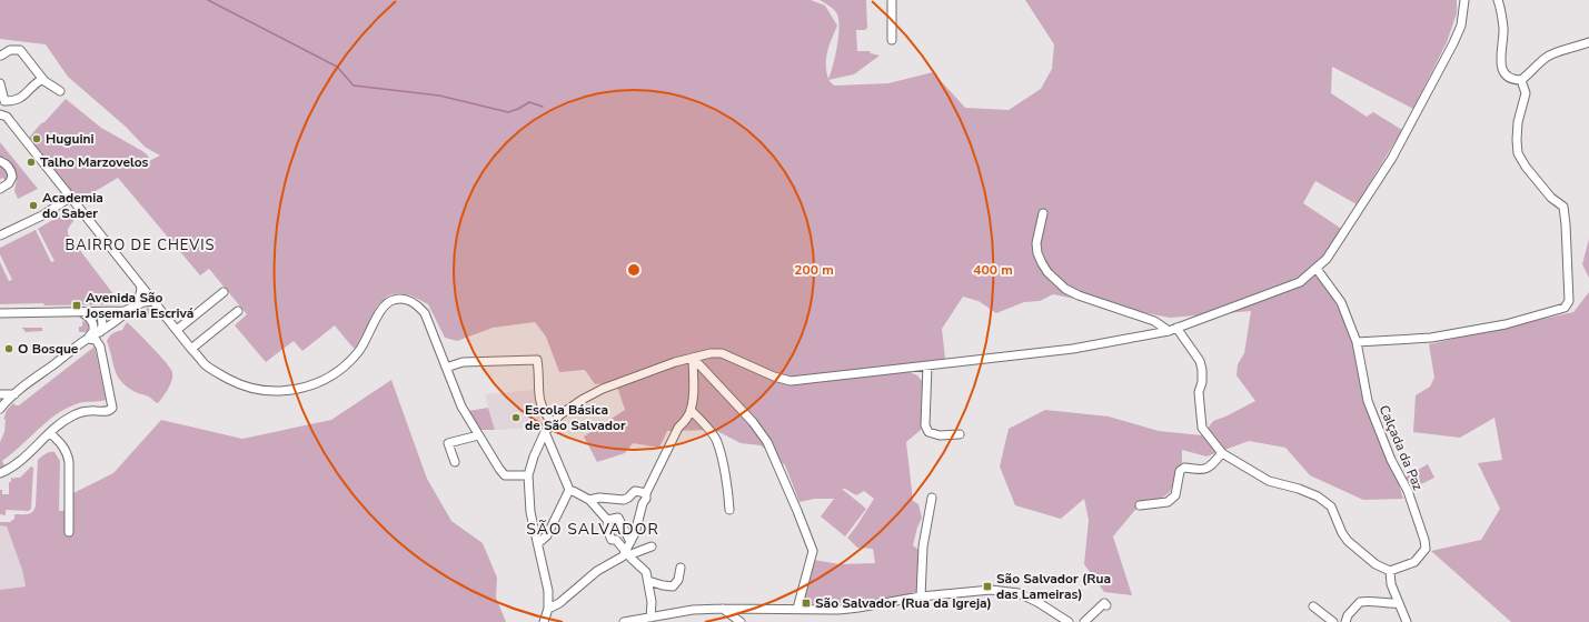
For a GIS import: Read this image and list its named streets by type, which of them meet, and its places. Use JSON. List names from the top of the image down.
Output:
{
  "streets": {
    "street": ["Calçada da Paz"]
  },
  "districts": ["BAIRRO DE CHEVIS", "SÃO SALVADOR"],
  "places": {
    "other": [
      "Huguini",
      "Talho Marzovelos",
      "Academia do Saber",
      "O Bosque",
      "Escola Básica de São Salvador"
    ],
    "transit": ["Avenida São Josemaria Escrivá", "São Salvador (Rua das Lameiras)", "São Salvador (Rua da Igreja)"]
  },
  "rings": ["200 m", "400 m"]
}
